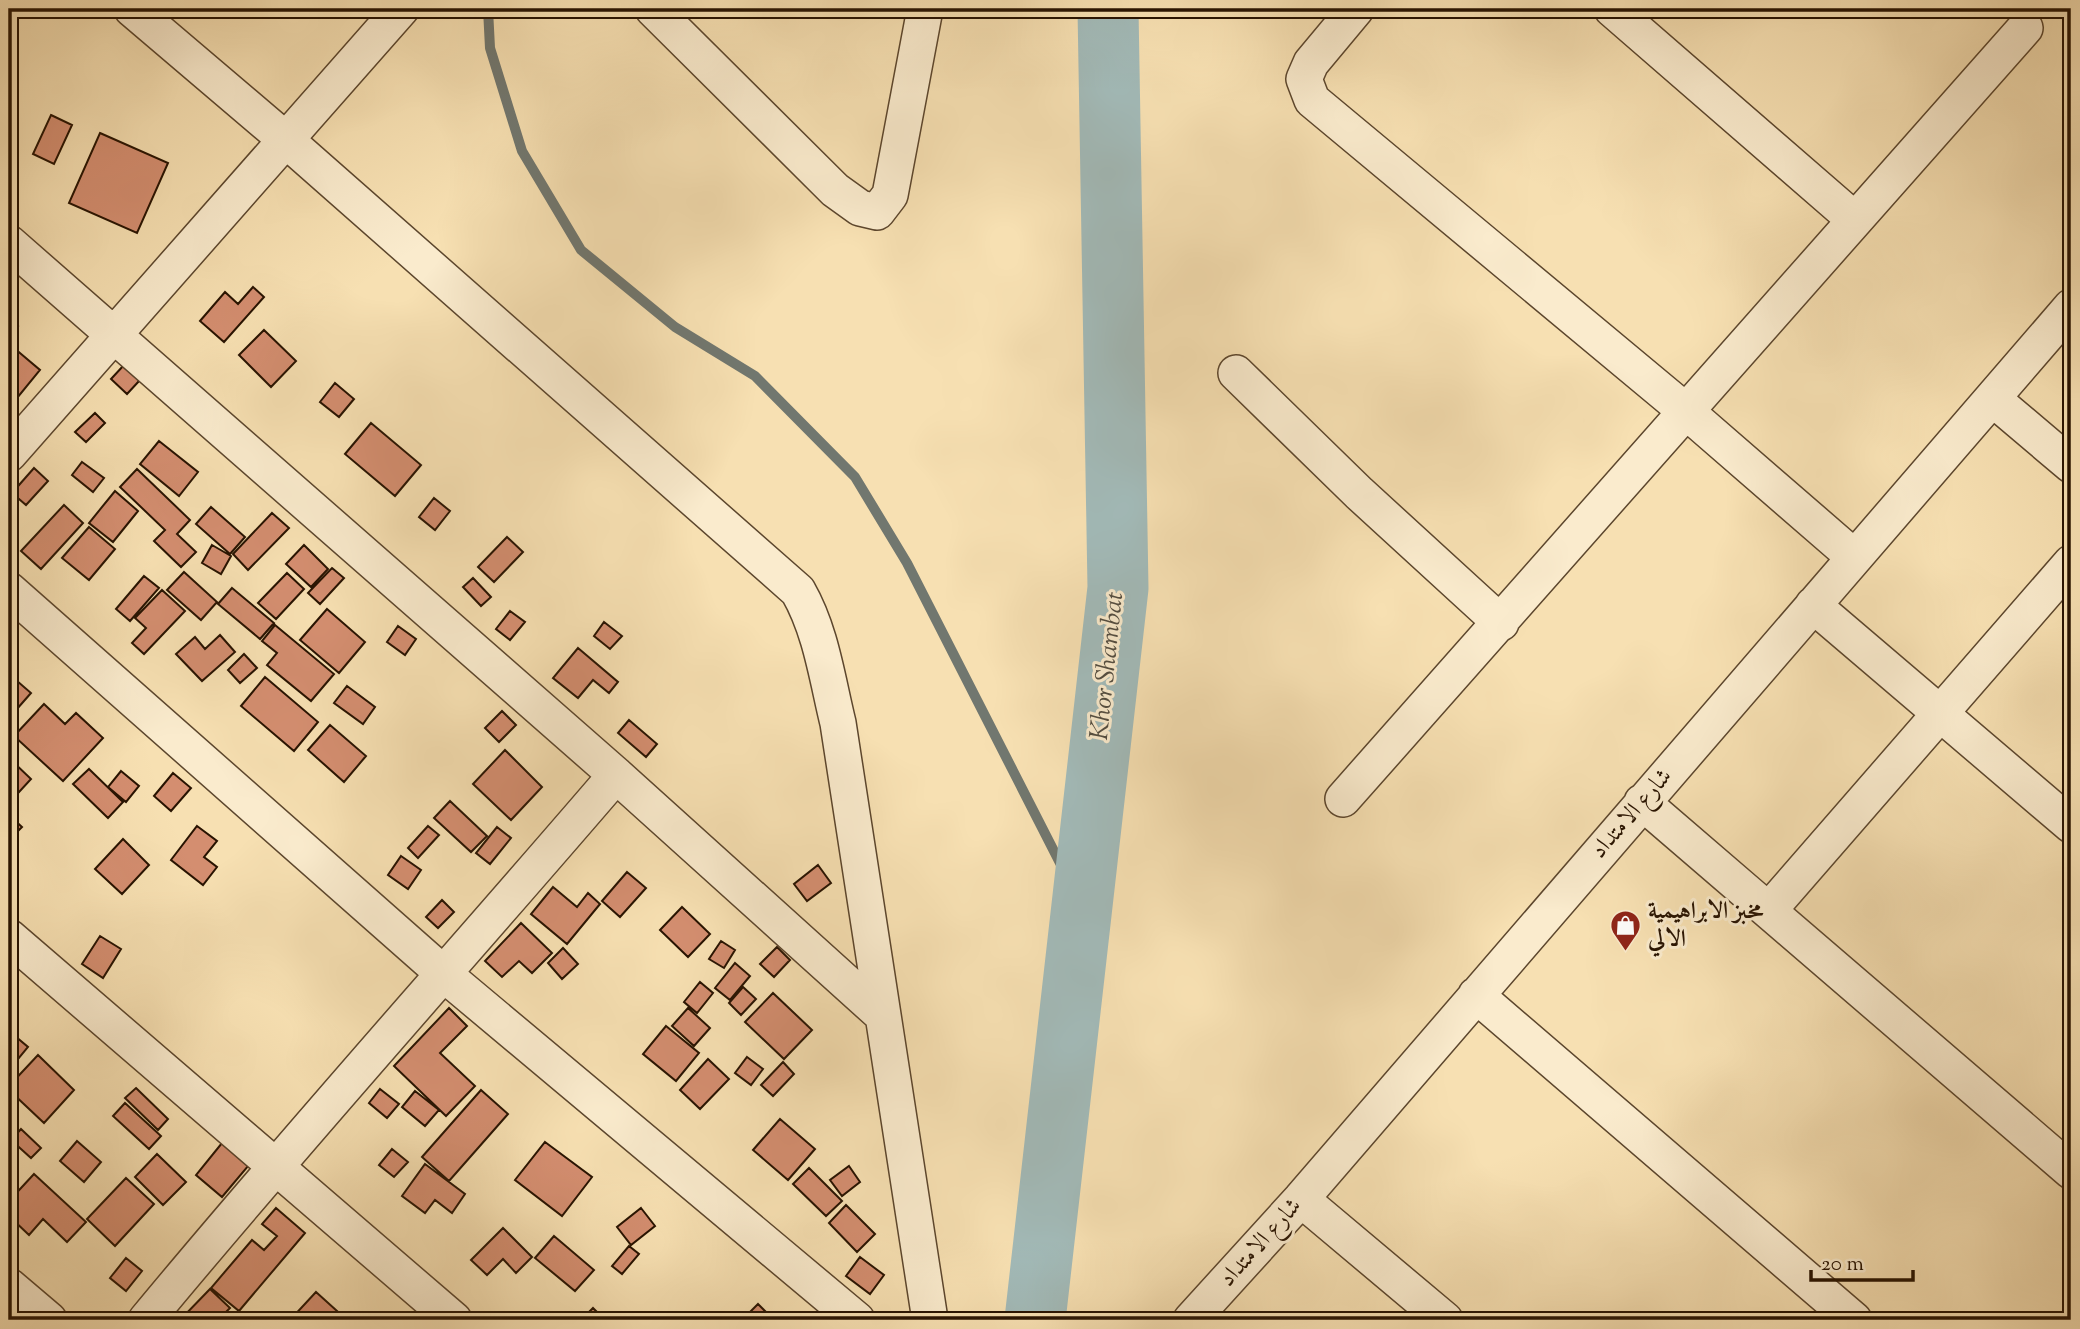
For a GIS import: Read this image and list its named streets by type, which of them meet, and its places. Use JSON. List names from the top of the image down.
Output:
{
  "streets": {
    "street": ["شارع الامتداد"]
  },
  "water": ["Khor Shambat"],
  "places": {
    "shop": ["مخبز الابراهيمية الالي"]
  },
  "scale_bar": "20 m"
}
